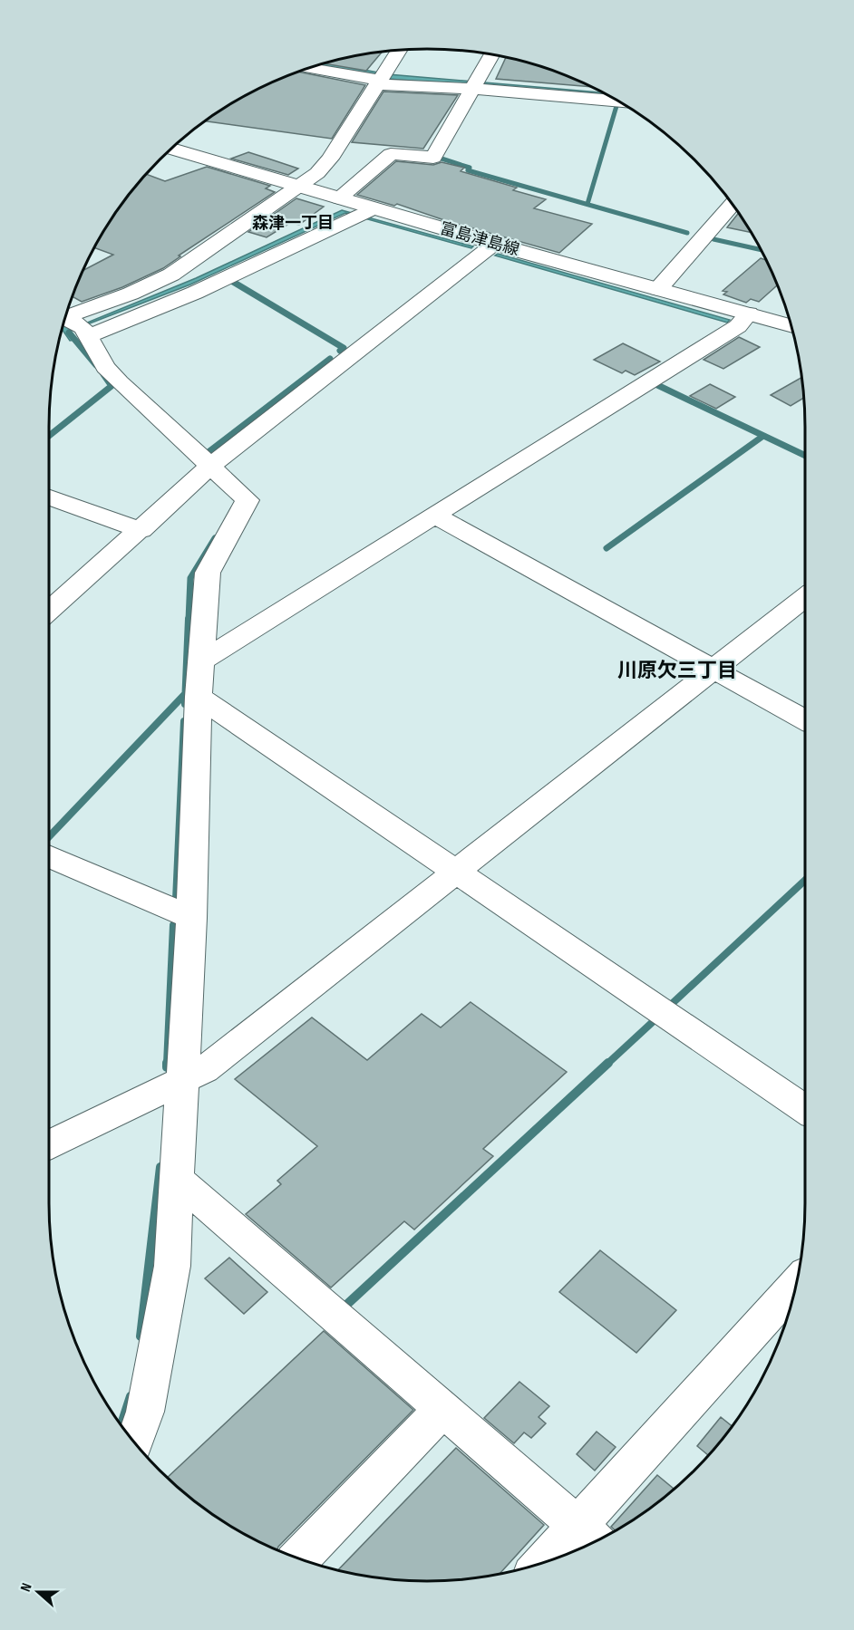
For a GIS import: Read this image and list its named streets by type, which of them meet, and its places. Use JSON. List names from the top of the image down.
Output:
{
  "streets": {
    "main road": ["富島津島線"]
  },
  "districts": ["森津一丁目", "川原欠三丁目"],
  "north": "left"
}
